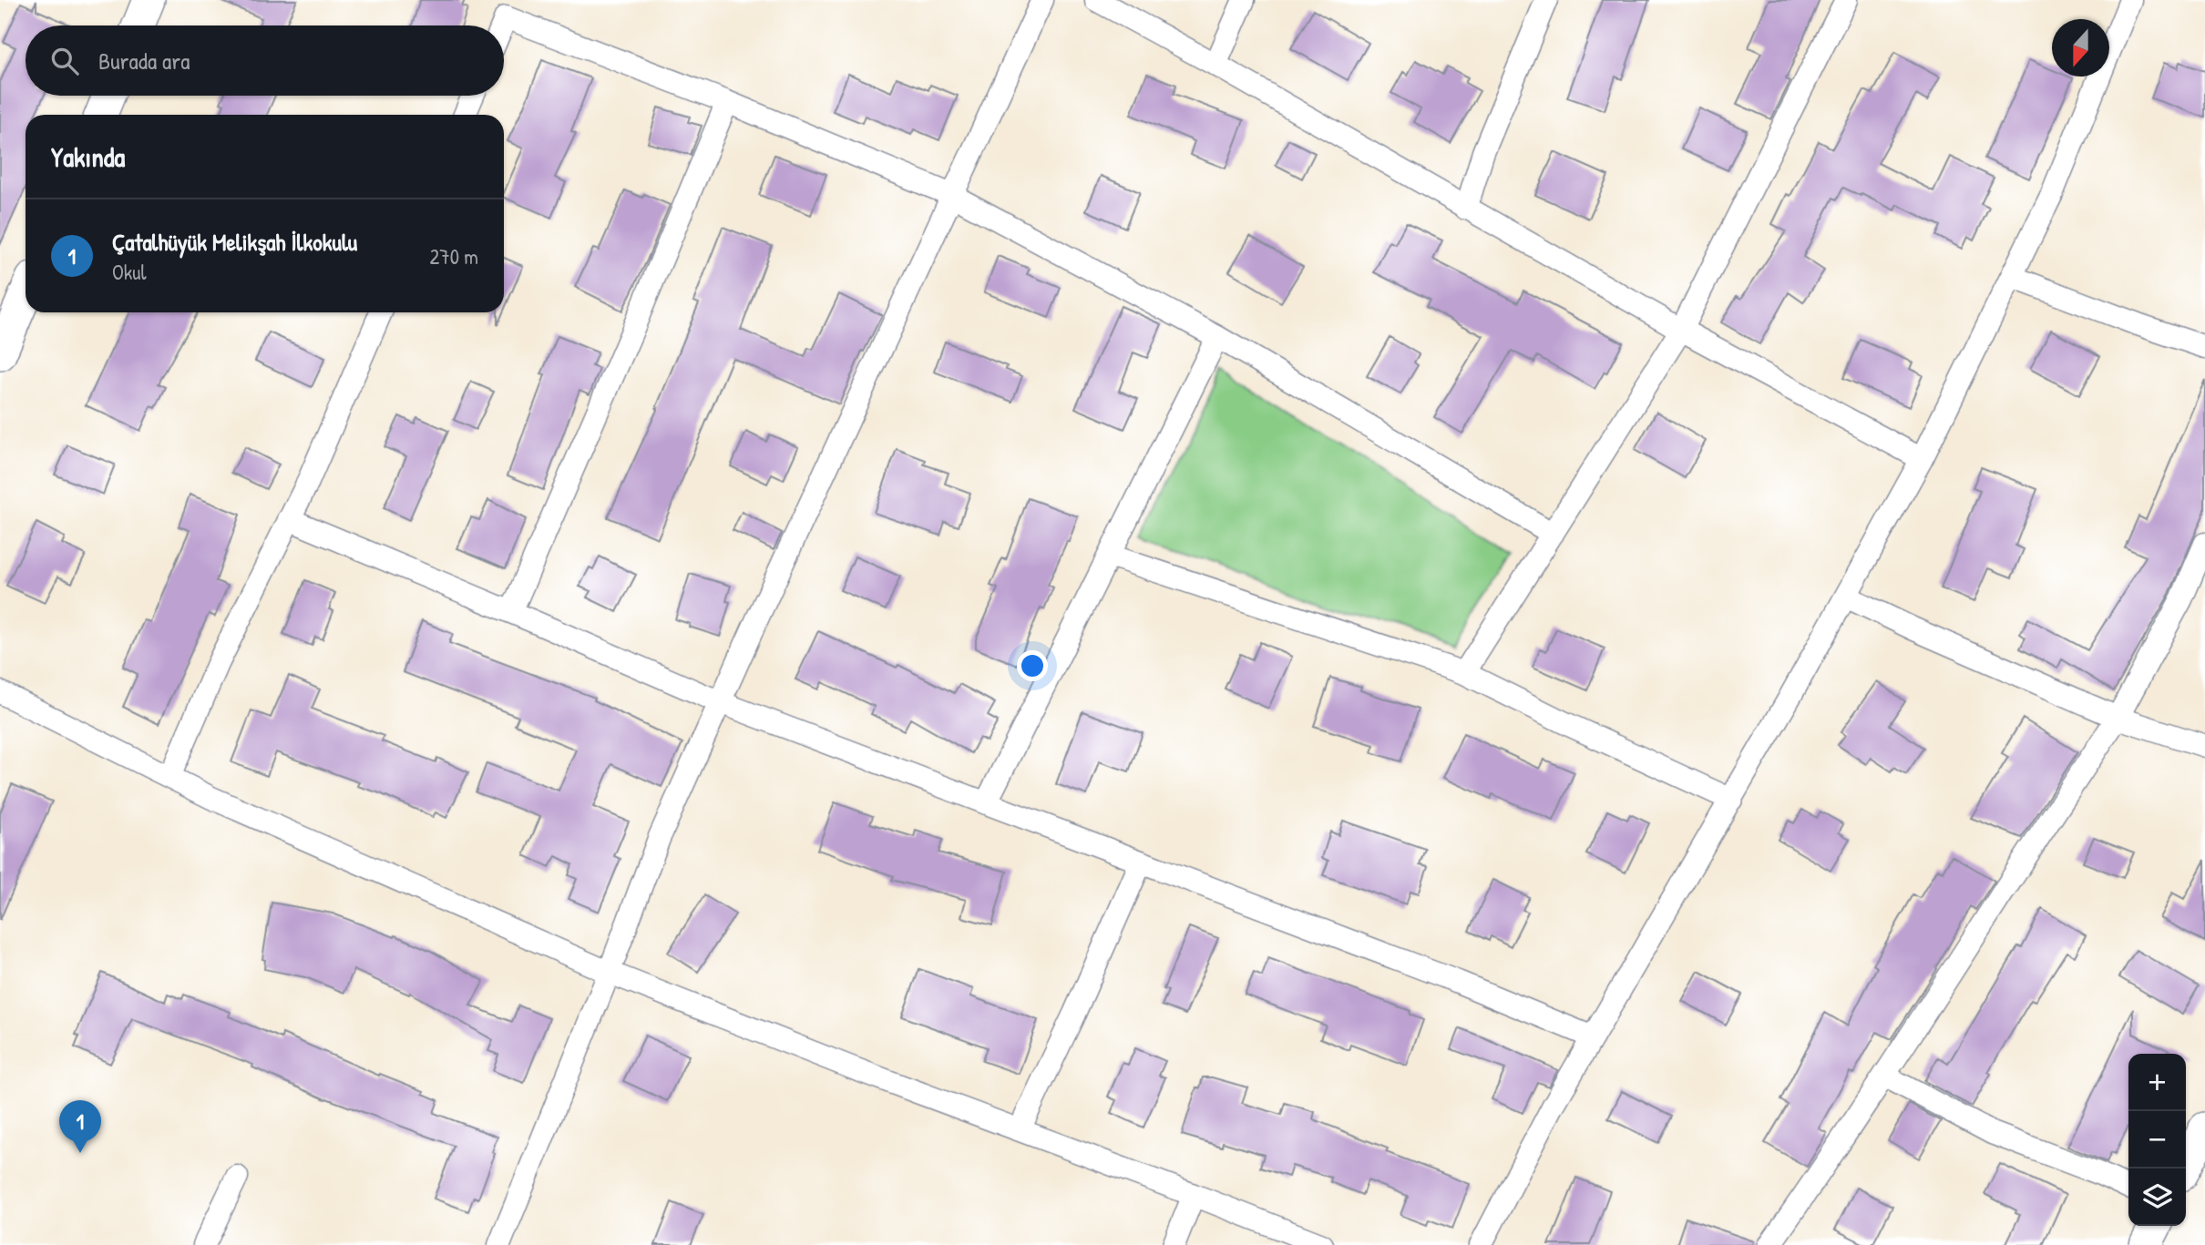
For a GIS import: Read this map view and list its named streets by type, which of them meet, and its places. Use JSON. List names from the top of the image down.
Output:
{
  "north": "bottom",
  "page": {
    "search": "Burada ara",
    "heading": "Yakında",
    "list": [
      {
        "mark": "1",
        "name": "Çatalhüyük Melikşah İlkokulu",
        "note": "Okul",
        "value": "270 m"
      }
    ],
    "map_buttons": ["+", "−"],
    "pins": "1"
  }
}
